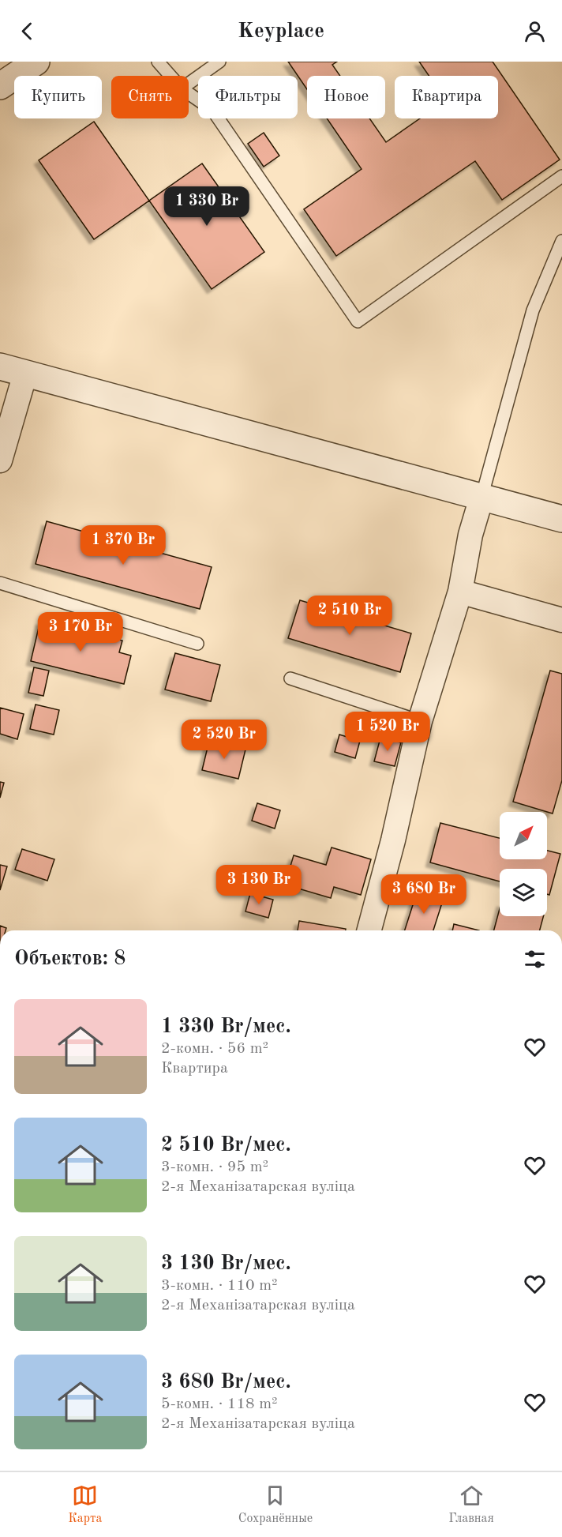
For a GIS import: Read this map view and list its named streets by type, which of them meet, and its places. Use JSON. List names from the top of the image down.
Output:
{
  "north": "top right",
  "page": {
    "header": "Keyplace",
    "chip": [
      "Купить",
      "Снять",
      "Фильтры",
      "Новое",
      "Квартира"
    ],
    "price": [
      "1 330 Br",
      "1 370 Br",
      "2 510 Br",
      "3 170 Br",
      "1 520 Br",
      "2 520 Br",
      "3 130 Br",
      "3 680 Br"
    ],
    "heading": "Объектов: 8",
    "list": [
      {
        "name": "1 330 Br/мес.",
        "note": "2-комн. · 56 m² · Квартира"
      },
      {
        "name": "2 510 Br/мес.",
        "note": "3-комн. · 95 m² · 2-я Механізатарская вуліца"
      },
      {
        "name": "3 130 Br/мес.",
        "note": "3-комн. · 110 m² · 2-я Механізатарская вуліца"
      },
      {
        "name": "3 680 Br/мес.",
        "note": "5-комн. · 118 m² · 2-я Механізатарская вуліца"
      }
    ],
    "tabs": ["Карта", "Сохранённые", "Главная"]
  }
}
